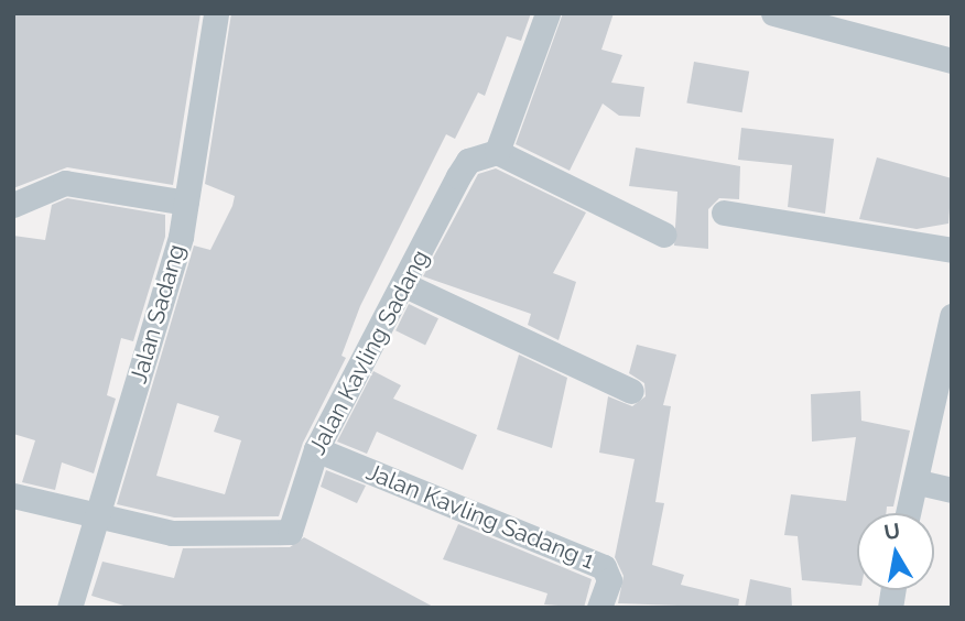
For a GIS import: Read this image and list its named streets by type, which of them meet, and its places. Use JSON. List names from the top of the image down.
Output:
{
  "streets": {
    "street": ["Jalan Sadang", "Jalan Kavling Sadang", "Jalan Kavling Sadang 1"]
  },
  "crossings": [
    ["Jalan Sadang", "Jalan Kavling Sadang"],
    ["Jalan Kavling Sadang", "Jalan Kavling Sadang 1"]
  ],
  "north": "top"
}
